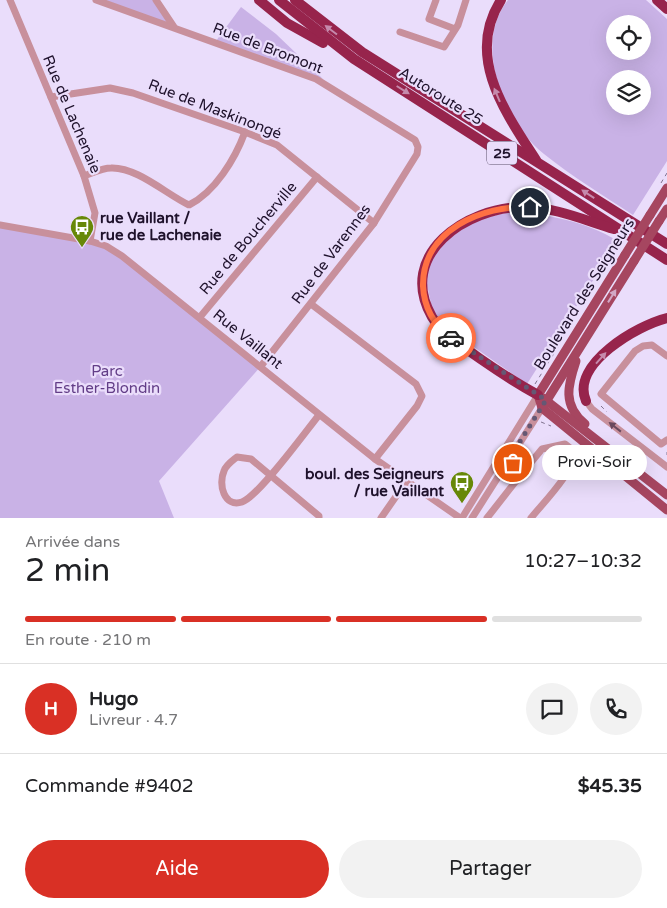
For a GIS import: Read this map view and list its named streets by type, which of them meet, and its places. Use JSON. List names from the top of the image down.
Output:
{
  "streets": {
    "highway": ["Autoroute 25", "25"],
    "main road": ["Boulevard des Seigneurs"],
    "street": [
      "Rue de Bromont",
      "Rue de Maskinongé",
      "Rue de Lachenaie",
      "Rue de Boucherville",
      "Rue de Varennes",
      "Rue Vaillant"
    ]
  },
  "crossings": [
    ["Rue de Bromont", "Rue de Varennes"],
    ["Rue de Maskinongé", "Rue de Lachenaie"],
    ["Rue de Maskinongé", "Rue de Boucherville"],
    ["Rue de Maskinongé", "Rue de Varennes"],
    ["Rue de Lachenaie", "Rue Vaillant"],
    ["Rue de Boucherville", "Rue Vaillant"],
    ["Rue de Varennes", "Rue Vaillant"],
    ["Boulevard des Seigneurs", "Rue Vaillant"]
  ],
  "parks": ["Parc Esther-Blondin"],
  "places": {
    "bus stop": ["rue Vaillant / rue de Lachenaie", "boul. des Seigneurs / rue Vaillant"],
    "other": ["Provi-Soir"]
  },
  "page": {
    "bubble": "Provi-Soir",
    "heading": ["2 min", "Arrivée dans", "10:27–10:32"],
    "panel": [
      "Hugo",
      "Livreur · 4.7",
      "Commande #9402",
      "$45.35"
    ],
    "bar": "En route · 210 m",
    "round": "H",
    "buttons": ["Aide", "Partager"]
  }
}
